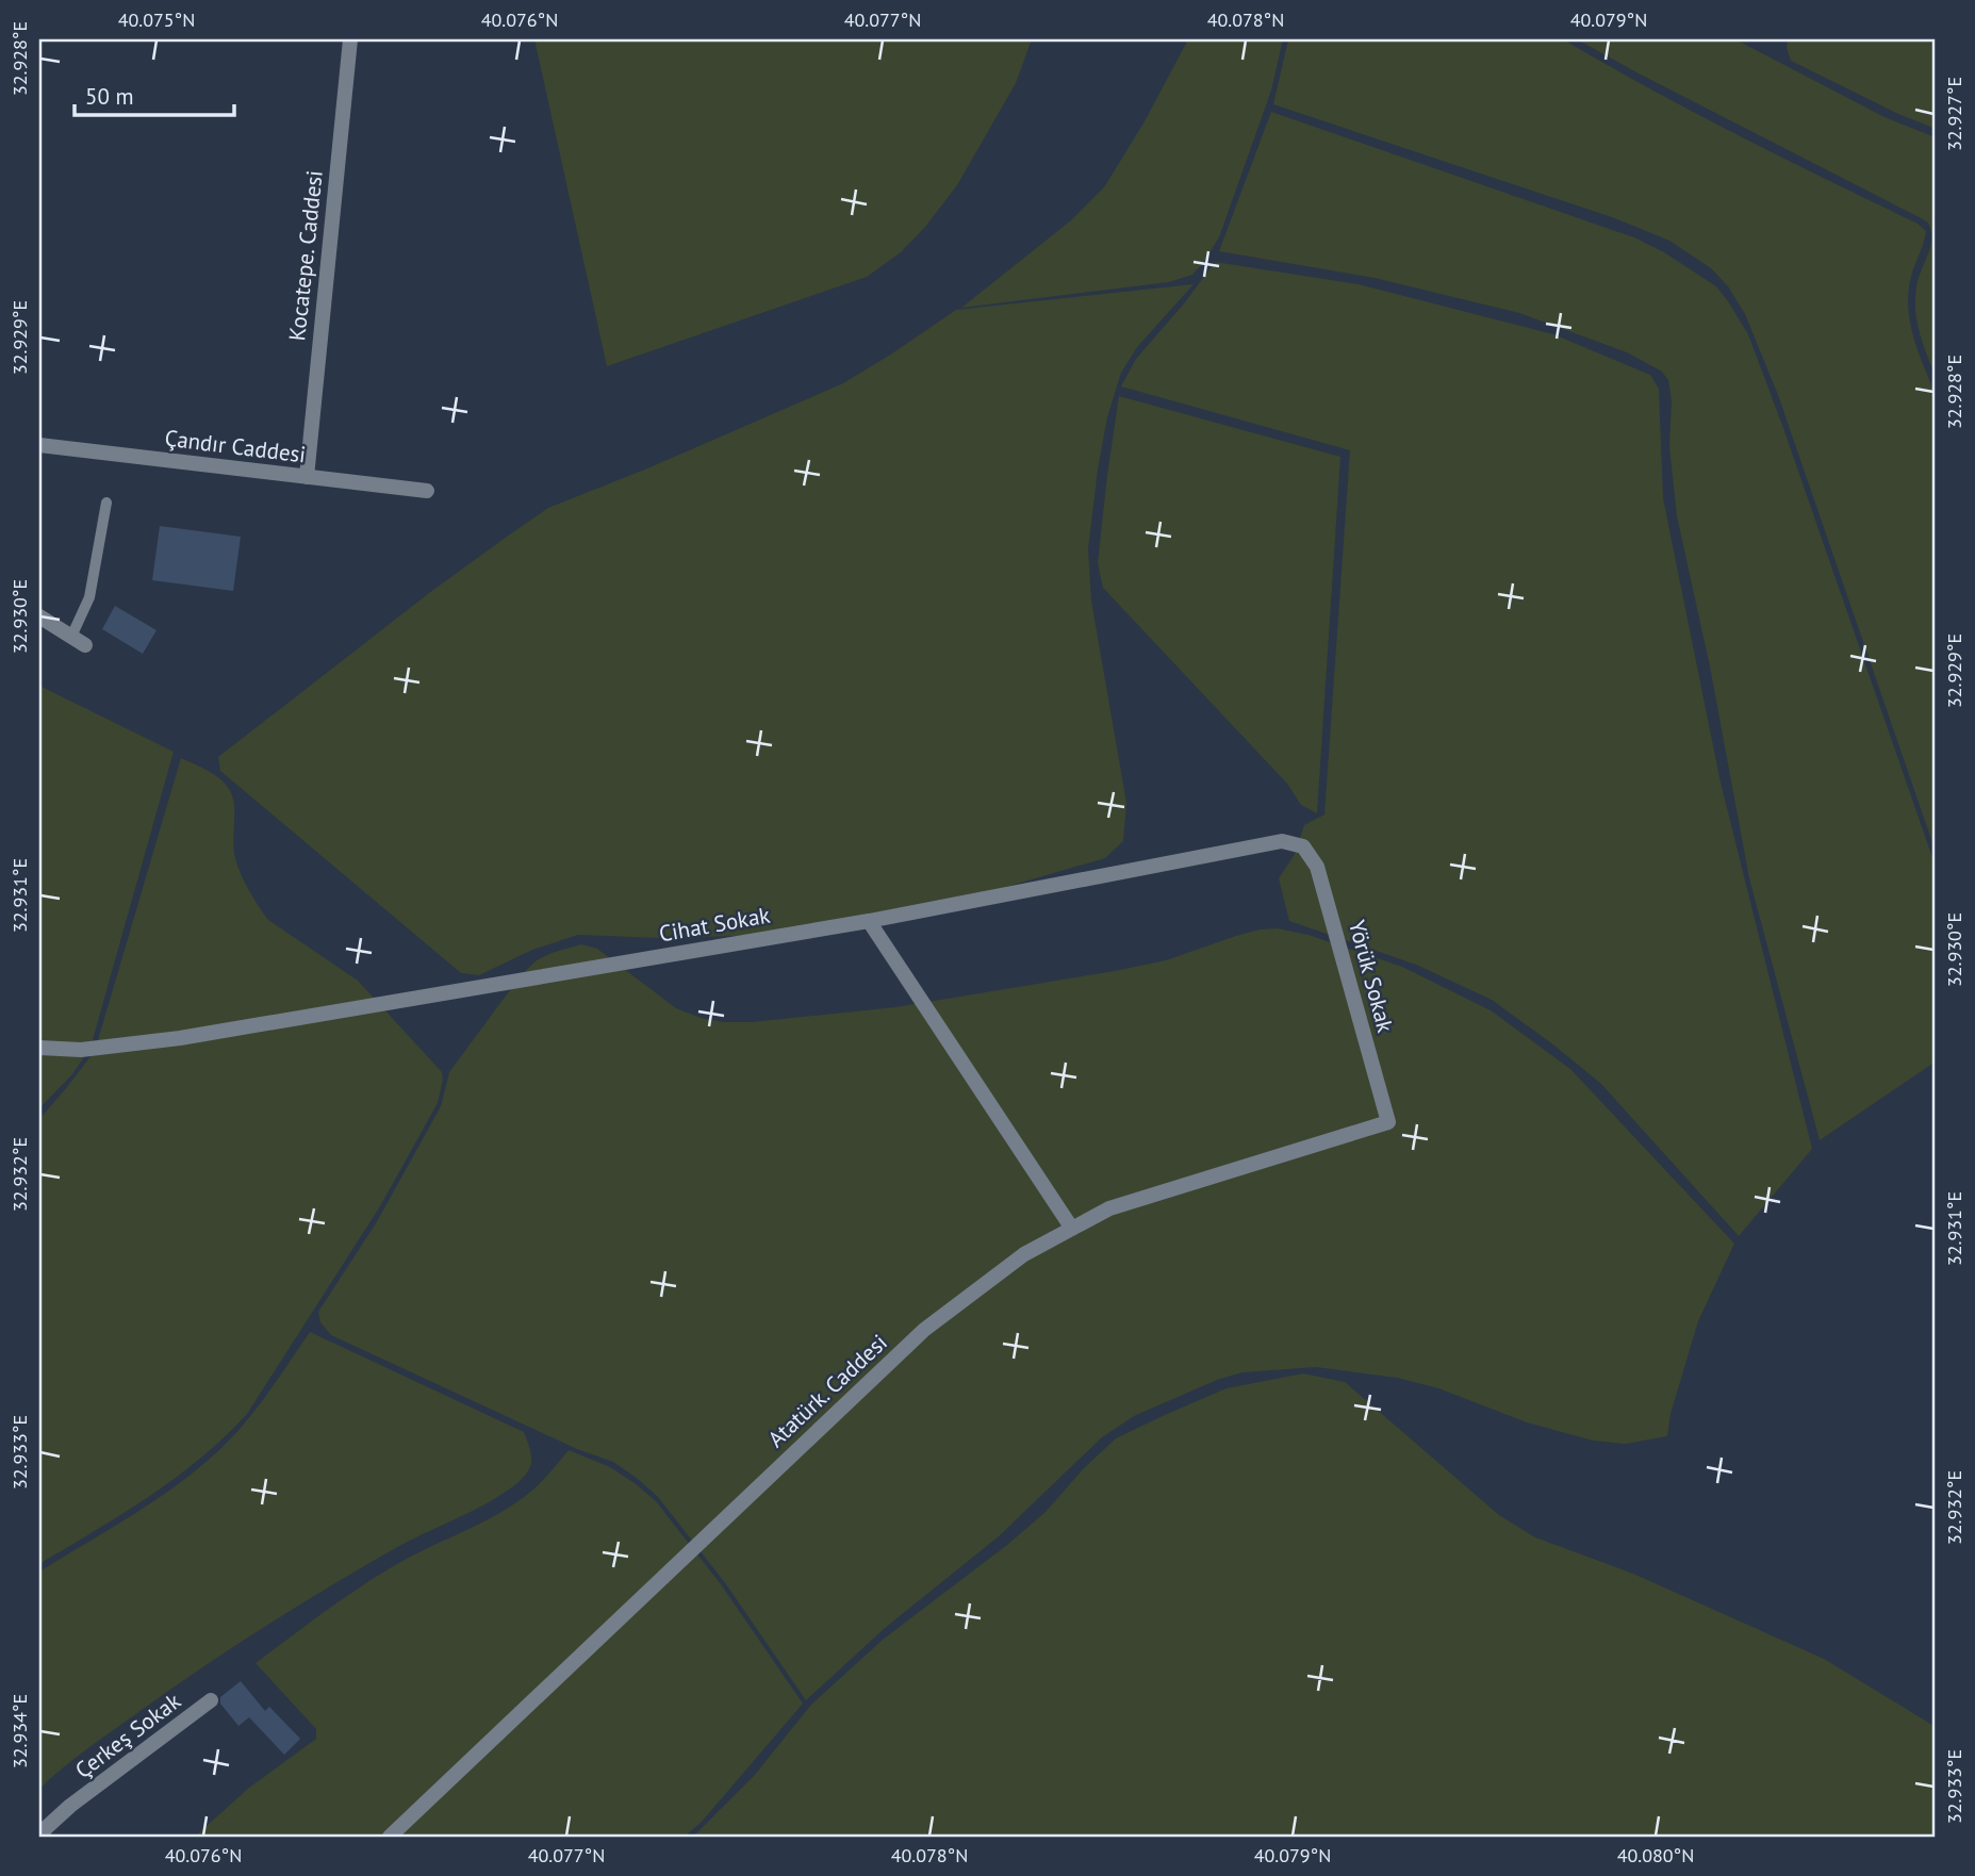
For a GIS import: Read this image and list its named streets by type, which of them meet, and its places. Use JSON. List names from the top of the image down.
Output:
{
  "streets": {
    "street": [
      "Kocatepe. Caddesi",
      "Çandır Caddesi",
      "Cihat Sokak",
      "Yörük Sokak",
      "Atatürk. Caddesi",
      "Çerkeş Sokak"
    ]
  },
  "crossings": [
    ["Kocatepe. Caddesi", "Çandır Caddesi"],
    ["Cihat Sokak", "Yörük Sokak"],
    ["Yörük Sokak", "Atatürk. Caddesi"]
  ],
  "scale_bar": "50 m",
  "coordinates": [
    "40.075°N",
    "40.076°N",
    "40.077°N",
    "40.078°N",
    "40.079°N",
    "32.928°E",
    "32.927°E",
    "32.929°E",
    "32.930°E",
    "32.931°E",
    "32.932°E",
    "32.933°E",
    "32.934°E",
    "40.080°N"
  ]
}
